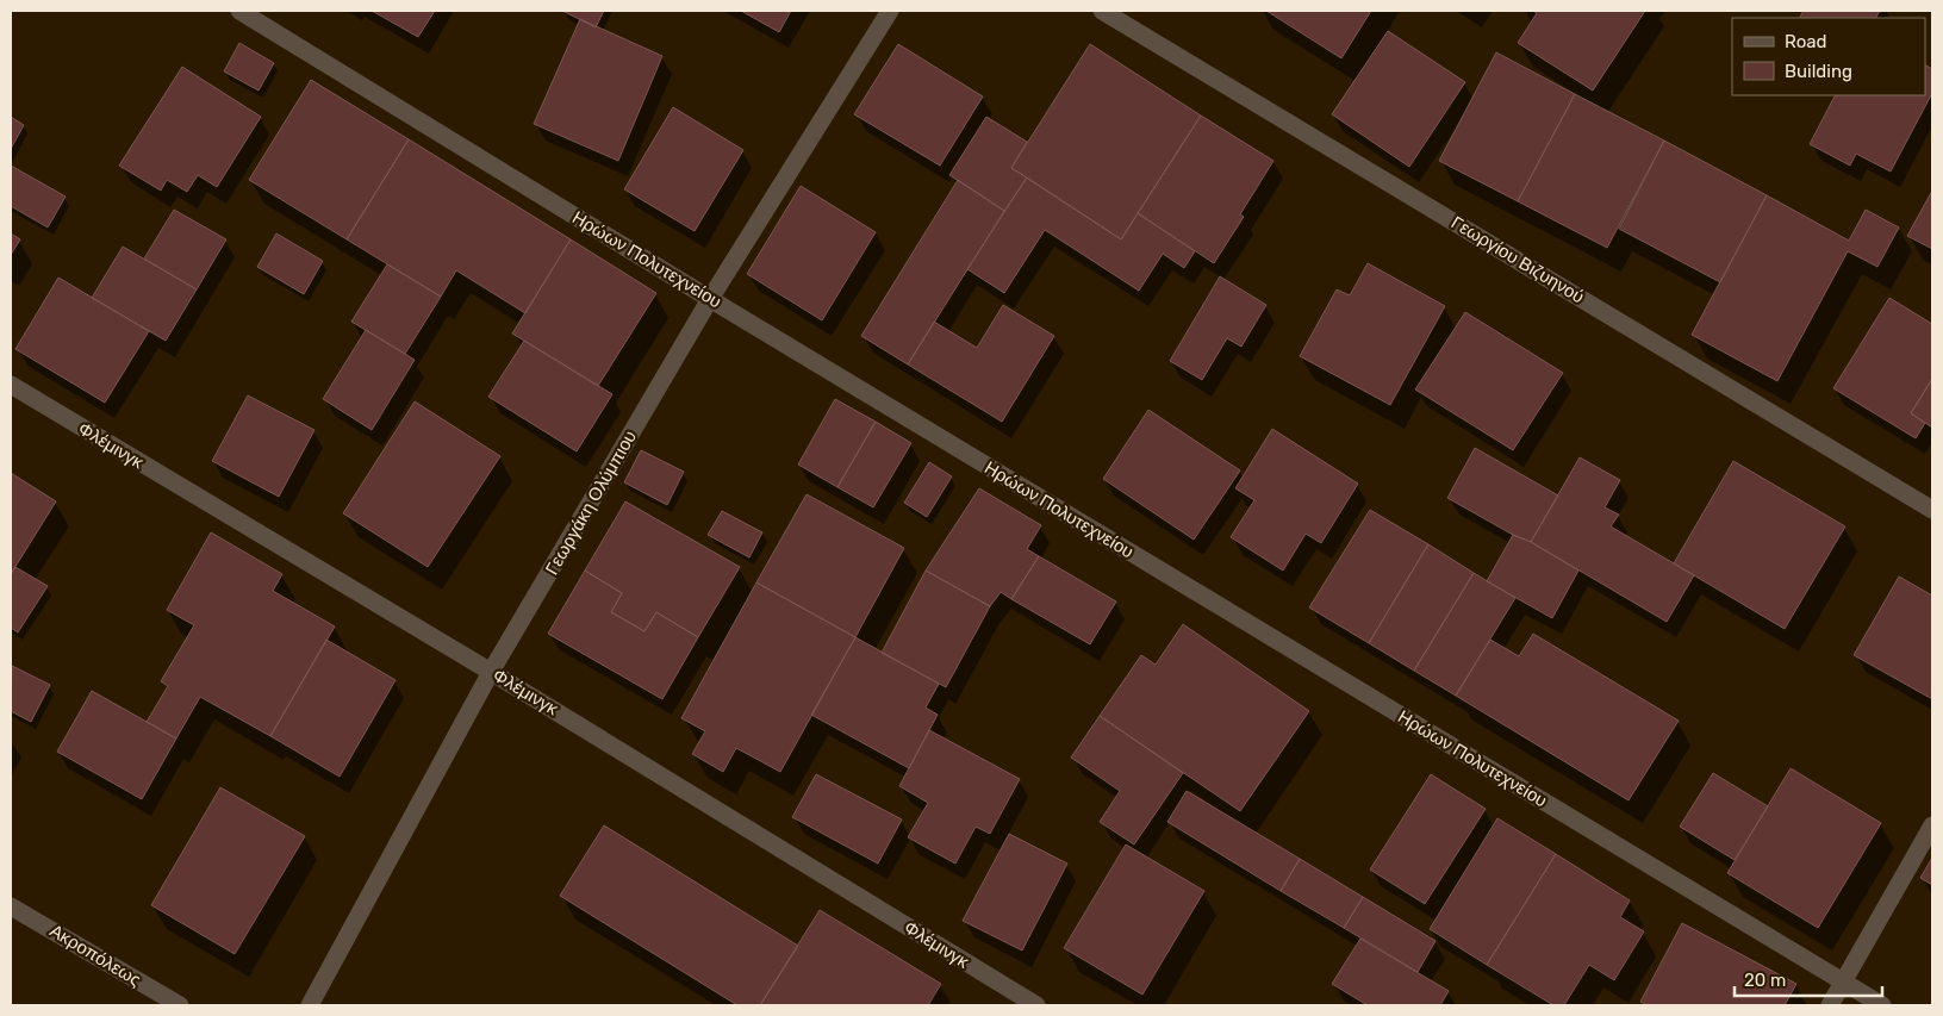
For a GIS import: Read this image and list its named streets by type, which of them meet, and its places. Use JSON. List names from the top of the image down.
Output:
{
  "streets": {
    "street": [
      "Ηρώων Πολυτεχνείου",
      "Γεωργίου Βιζυηνού",
      "Φλέμινγκ",
      "Γεωργάκη Ολύμπιου",
      "Ακροπόλεως"
    ]
  },
  "crossings": [
    ["Ηρώων Πολυτεχνείου", "Γεωργάκη Ολύμπιου"],
    ["Φλέμινγκ", "Γεωργάκη Ολύμπιου"]
  ],
  "legend": ["Road", "Building"],
  "scale_bar": "20 m"
}
